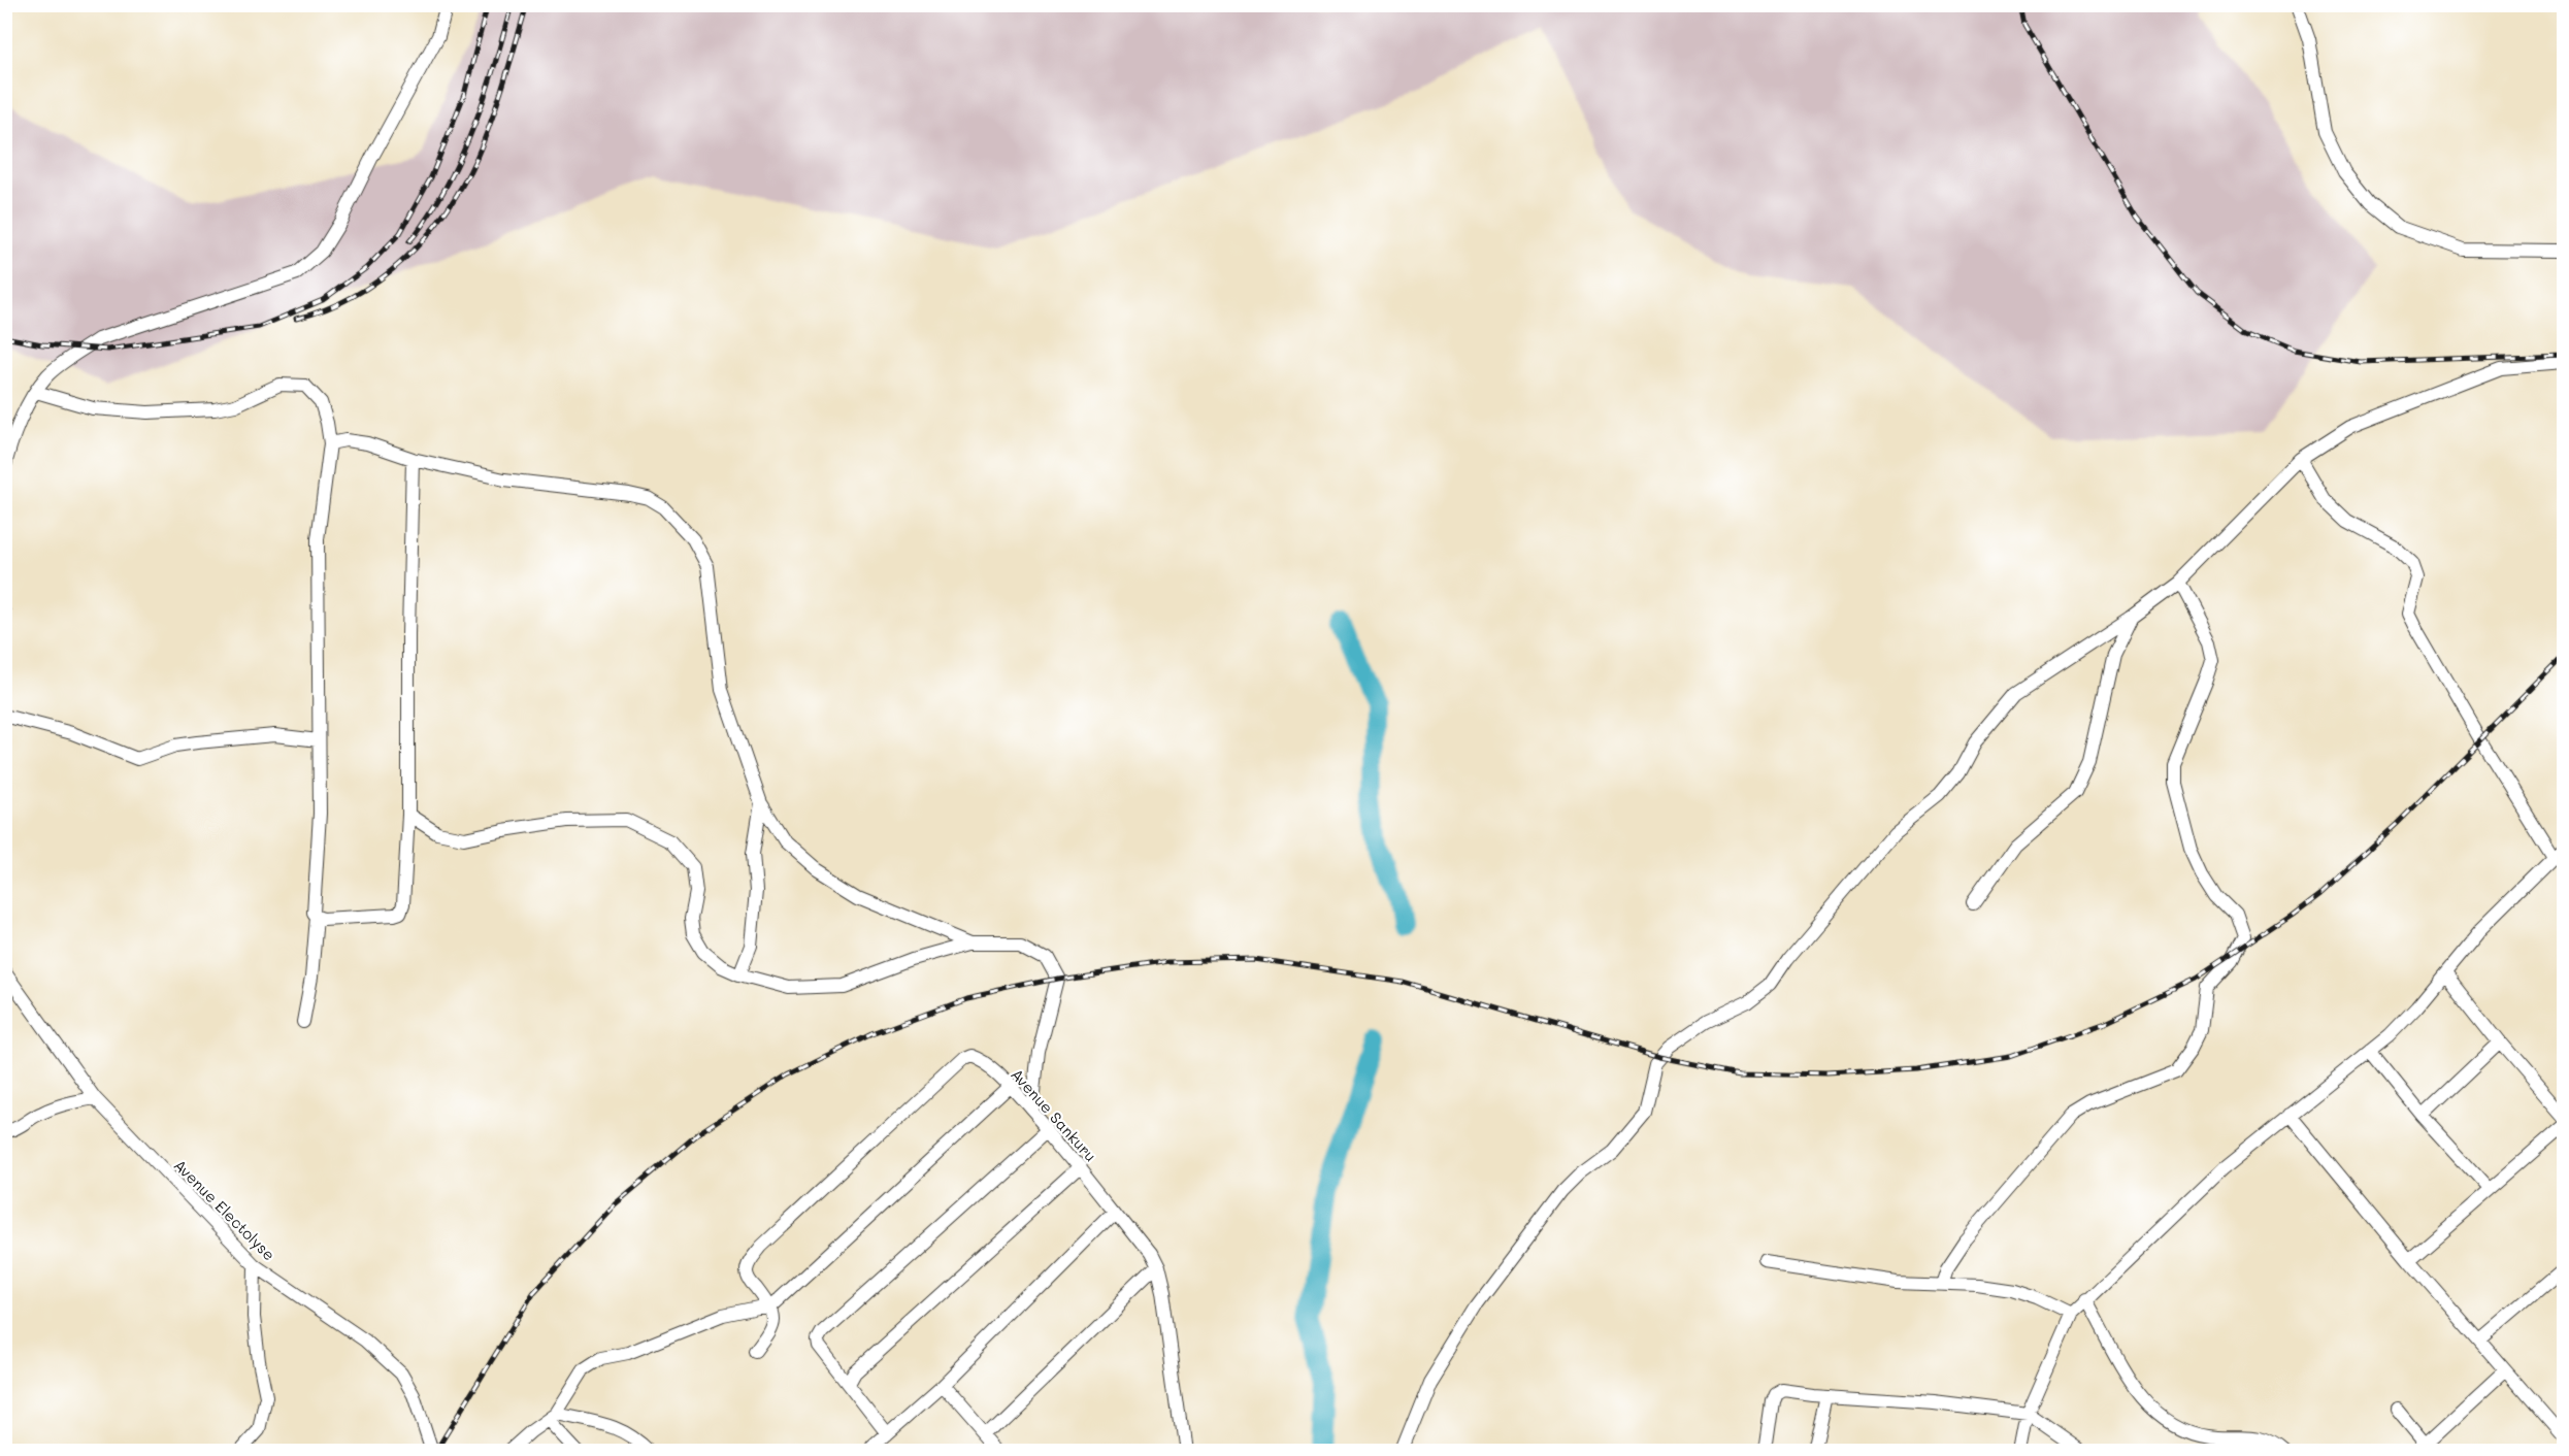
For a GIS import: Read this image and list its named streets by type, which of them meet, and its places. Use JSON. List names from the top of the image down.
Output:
{
  "streets": {
    "street": ["Avenue Sankuru", "Avenue Electolyse"]
  }
}
